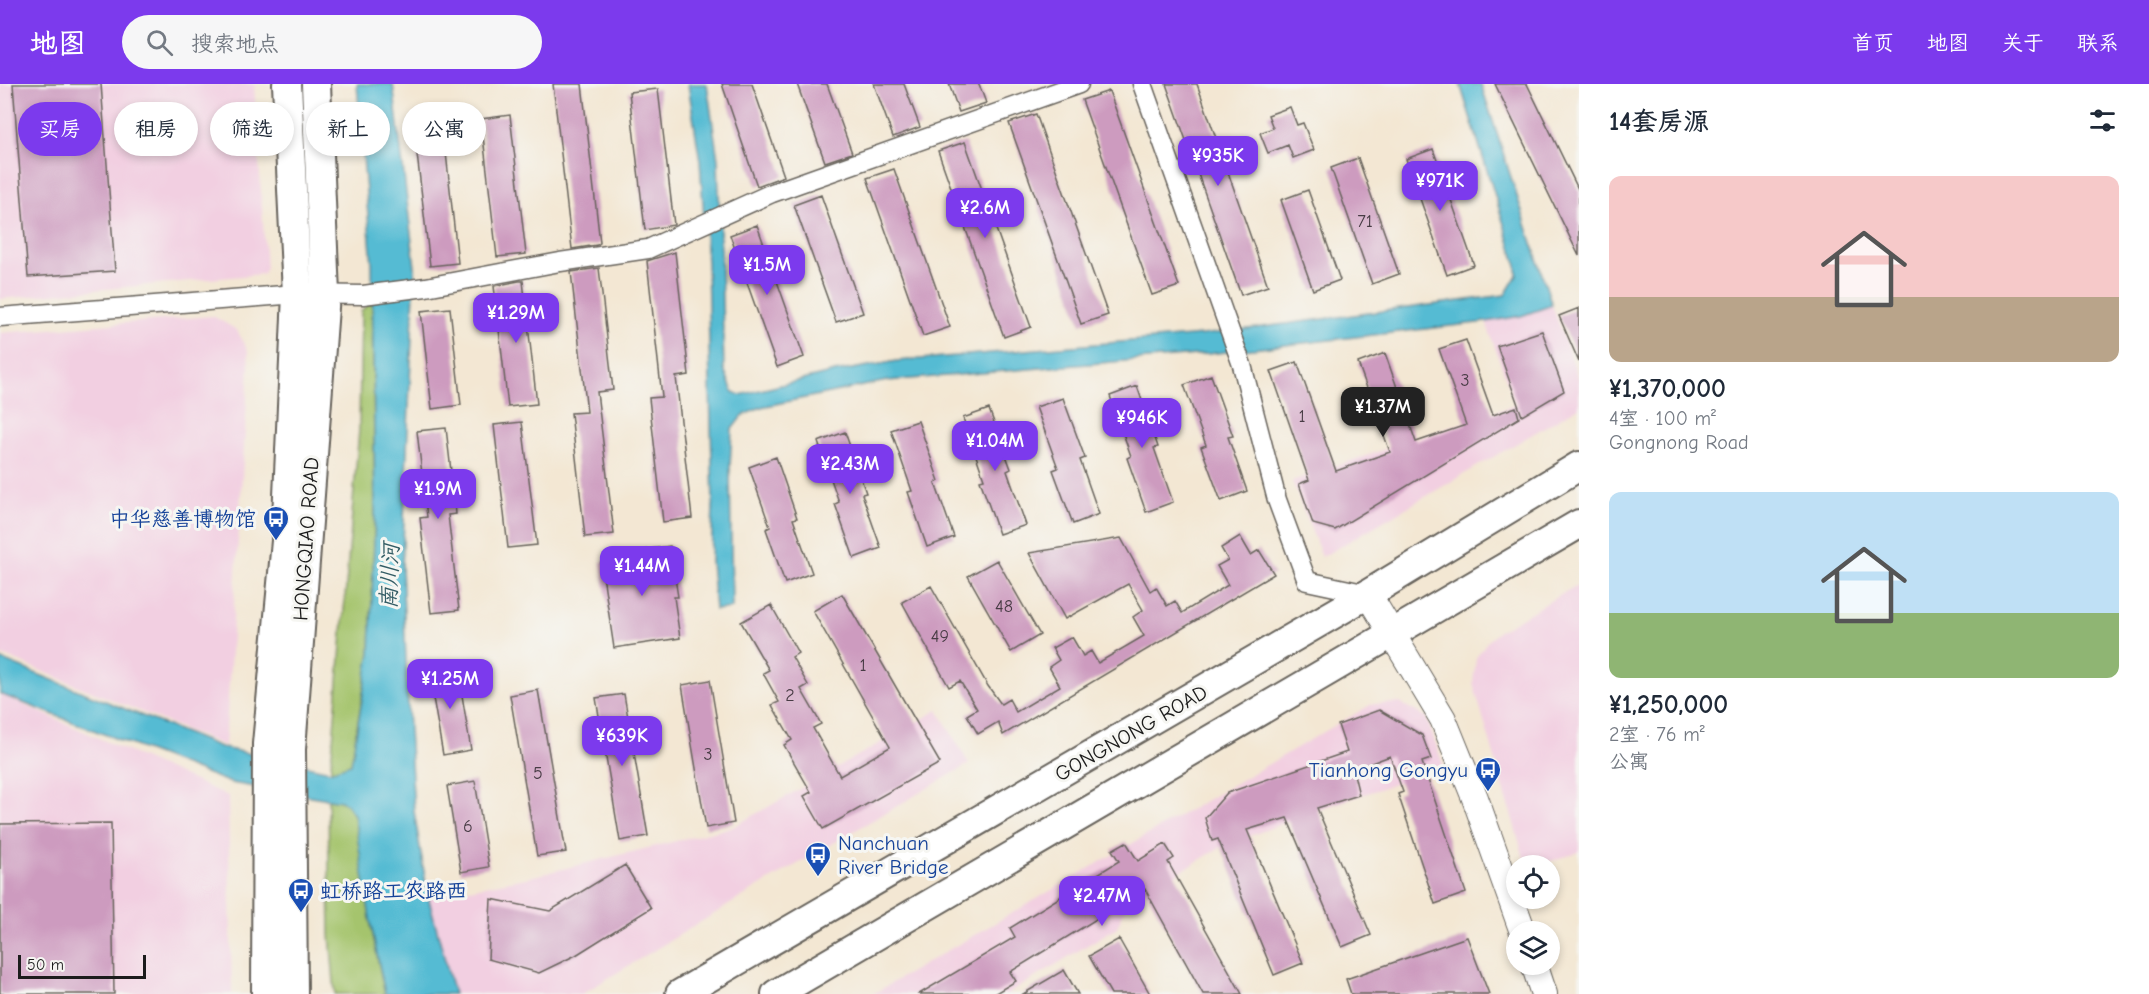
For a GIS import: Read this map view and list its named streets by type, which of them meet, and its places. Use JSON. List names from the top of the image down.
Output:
{
  "streets": {
    "main road": ["HONGQIAO ROAD", "GONGNONG ROAD"]
  },
  "water": ["南川河"],
  "places": {
    "bus stop": [
      "中华慈善博物馆",
      "Tianhong Gongyu",
      "Nanchuan River Bridge",
      "虹桥路工农路西"
    ]
  },
  "house_numbers": [
    "71",
    "3",
    "1",
    "48",
    "49",
    "1",
    "2",
    "3",
    "5",
    "6"
  ],
  "scale_bar": "50 m",
  "page": {
    "header": "地图",
    "search": "搜索地点",
    "nav": [
      "首页",
      "地图",
      "关于",
      "联系"
    ],
    "heading": "14套房源",
    "chip": [
      "买房",
      "租房",
      "筛选",
      "新上",
      "公寓"
    ],
    "price": [
      "¥935K",
      "¥971K",
      "¥2.6M",
      "¥1.5M",
      "¥1.29M",
      "¥1.37M",
      "¥946K",
      "¥1.04M",
      "¥2.43M",
      "¥1.9M",
      "¥1.44M",
      "¥1.25M",
      "¥639K",
      "¥2.47M"
    ],
    "list": [
      {
        "name": "¥1,370,000",
        "note": "4室 · 100 m² · Gongnong Road"
      },
      {
        "name": "¥1,250,000",
        "note": "2室 · 76 m² · 公寓"
      }
    ],
    "scale": "50 m"
  }
}
